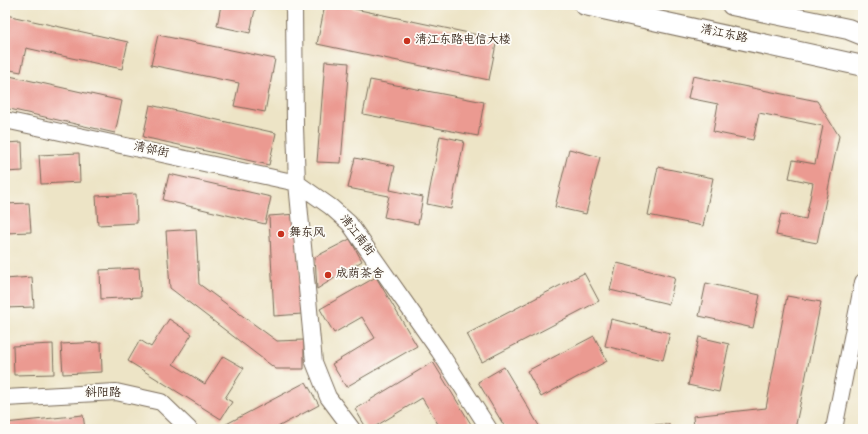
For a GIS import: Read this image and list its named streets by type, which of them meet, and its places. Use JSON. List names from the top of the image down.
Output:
{
  "streets": {
    "main road": ["清江东路"],
    "street": ["清邻街", "清江南街", "斜阳路"]
  },
  "crossings": [
    ["清邻街", "清江南街"]
  ],
  "places": ["清江东路电信大楼", "舞东风", "成荫茶舍"]
}
